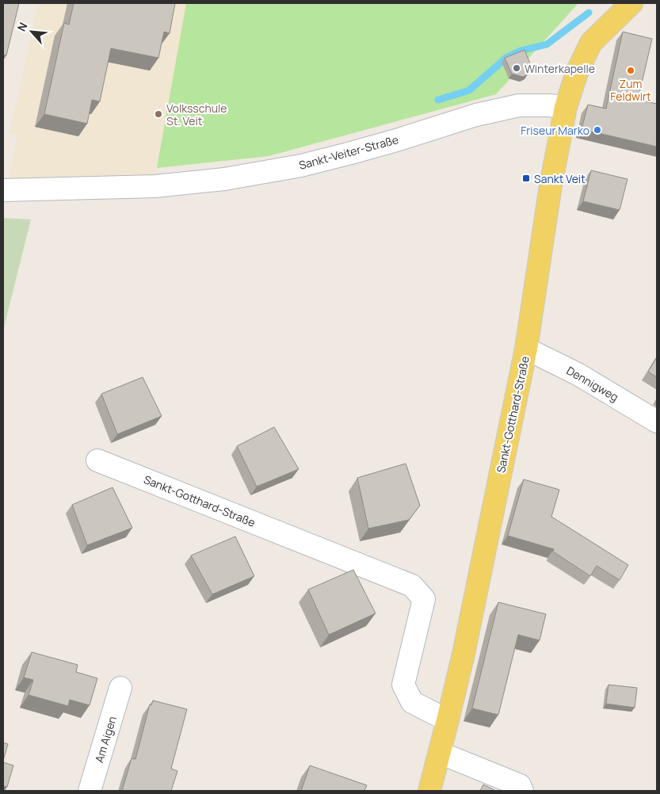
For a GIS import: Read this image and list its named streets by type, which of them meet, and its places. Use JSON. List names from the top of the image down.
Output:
{
  "streets": {
    "main road": ["Sankt-Gotthard-Straße"],
    "street": ["Sankt-Veiter-Straße", "Dennigweg", "Am Aigen"]
  },
  "crossings": [
    ["Sankt-Veiter-Straße", "Sankt-Gotthard-Straße"],
    ["Dennigweg", "Sankt-Gotthard-Straße"]
  ],
  "places": {
    "other": [
      "Winterkapelle",
      "Zum Feldwirt",
      "Volksschule St. Veit",
      "Friseur Marko"
    ],
    "transit": ["Sankt Veit"]
  },
  "north": "top left"
}
